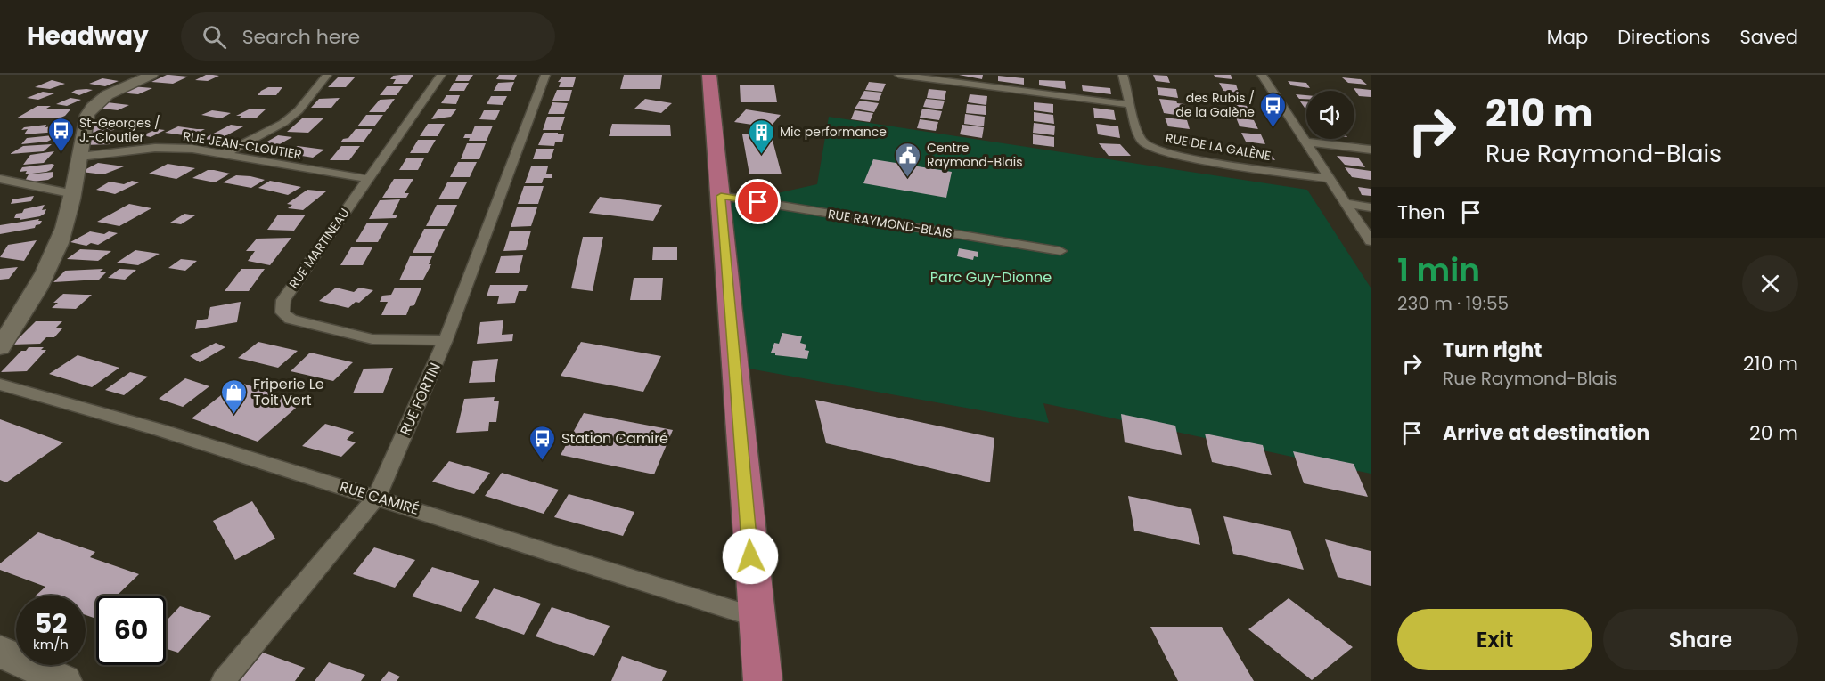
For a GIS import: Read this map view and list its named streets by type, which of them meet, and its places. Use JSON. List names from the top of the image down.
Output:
{
  "streets": {
    "street": [
      "RUE JEAN-CLOUTIER",
      "RUE DE LA GALÈNE",
      "RUE RAYMOND-BLAIS",
      "RUE MARTINEAU",
      "RUE FORTIN",
      "RUE CAMIRÉ"
    ]
  },
  "crossings": [
    ["RUE JEAN-CLOUTIER", "RUE MARTINEAU"],
    ["RUE MARTINEAU", "RUE FORTIN"],
    ["RUE FORTIN", "RUE CAMIRÉ"]
  ],
  "parks": ["Parc Guy-Dionne"],
  "places": {
    "bus stop": ["des Rubis / de la Galène", "St-Georges / J.-Cloutier", "Station Camiré"],
    "building": ["Mic performance"],
    "public building": ["Centre Raymond-Blais"],
    "shop": ["Friperie Le Toit Vert"]
  },
  "page": {
    "header": "Headway",
    "search": "Search here",
    "nav": ["Map", "Directions", "Saved"],
    "turn": ["210 m", "Rue Raymond-Blais"],
    "then": "Then",
    "heading": ["1 min", "230 m · 19:55"],
    "list": [
      {
        "name": "Turn right",
        "note": "Rue Raymond-Blais",
        "value": "210 m"
      },
      {
        "name": "Arrive at destination",
        "value": "20 m"
      }
    ],
    "speed": "52 km/h",
    "limit": "60",
    "buttons": ["Exit", "Share"]
  }
}
